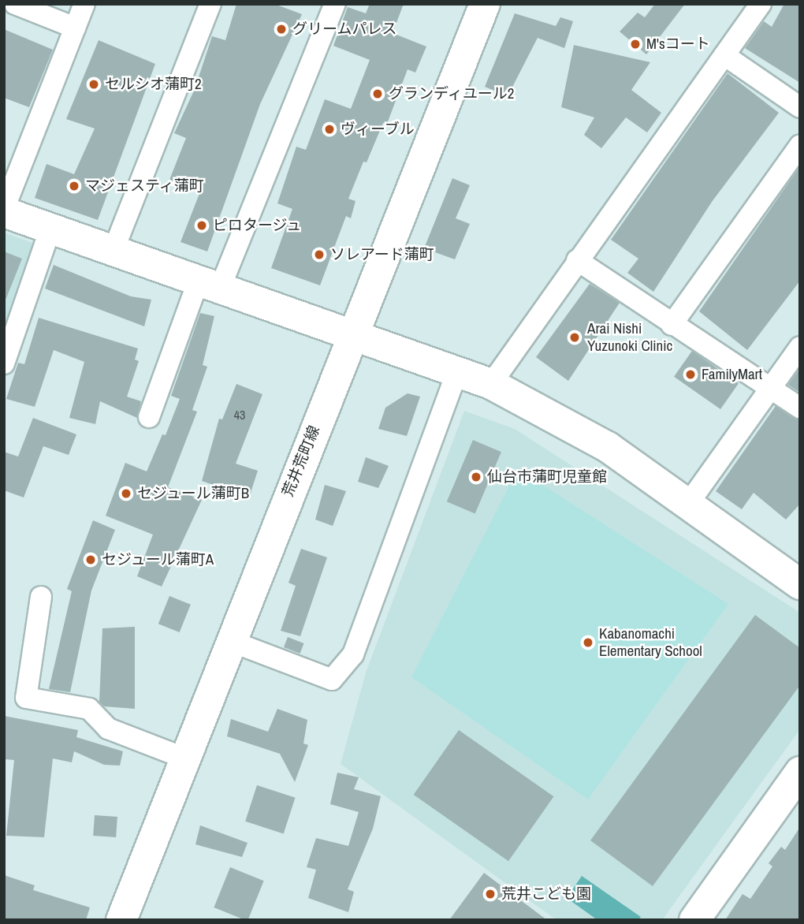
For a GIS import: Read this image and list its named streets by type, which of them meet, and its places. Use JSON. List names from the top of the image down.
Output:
{
  "streets": {
    "street": ["荒井荒町線"]
  },
  "places": [
    "グリームパレス",
    "M'sコート",
    "セルシオ蒲町2",
    "グランディユール2",
    "ヴィーブル",
    "マジェスティ蒲町",
    "ピロタージュ",
    "ソレアード蒲町",
    "Arai Nishi Yuzunoki Clinic",
    "FamilyMart",
    "仙台市蒲町児童館",
    "セジュール蒲町B",
    "セジュール蒲町A",
    "Kabanomachi Elementary School",
    "荒井こども園"
  ],
  "house_numbers": ["43"]
}
